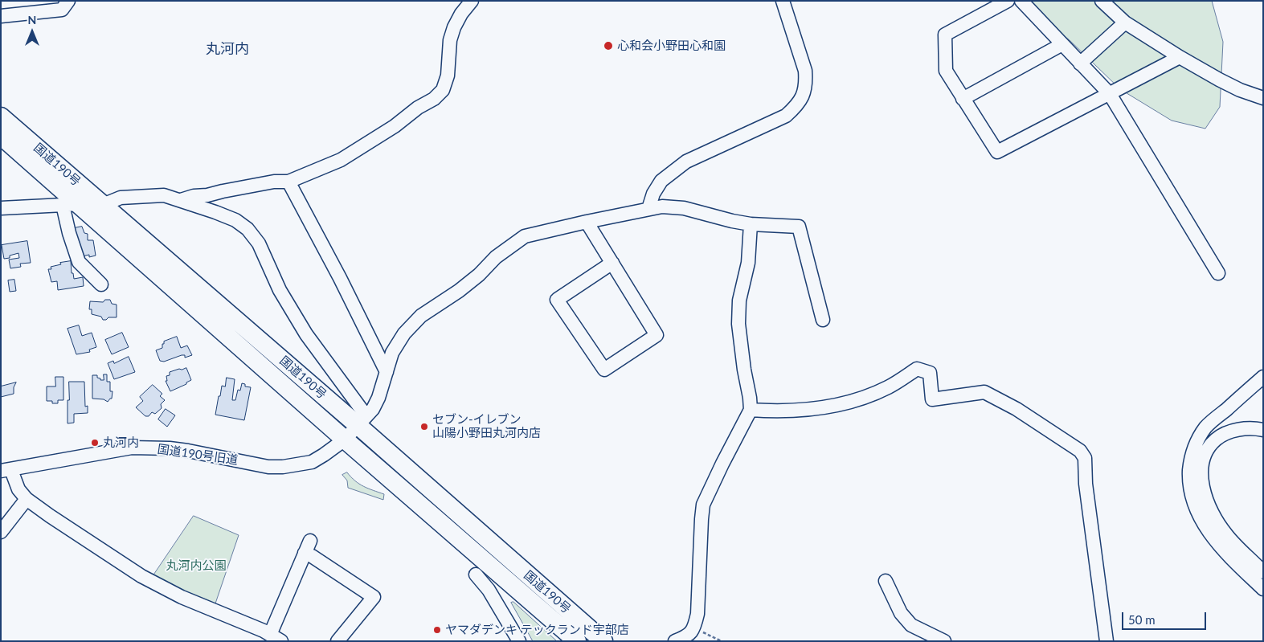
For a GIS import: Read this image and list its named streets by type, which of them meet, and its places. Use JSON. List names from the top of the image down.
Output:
{
  "streets": {
    "highway": ["国道190号"],
    "street": ["国道190号旧道"]
  },
  "crossings": [
    ["国道190号", "国道190号旧道"]
  ],
  "districts": ["丸河内"],
  "parks": ["丸河内公園"],
  "places": [
    "心和会小野田心和園",
    "セブン-イレブン 山陽小野田丸河内店",
    "丸河内",
    "ヤマダデンキ テックランド宇部店"
  ],
  "scale_bar": "50 m",
  "north": "top"
}
